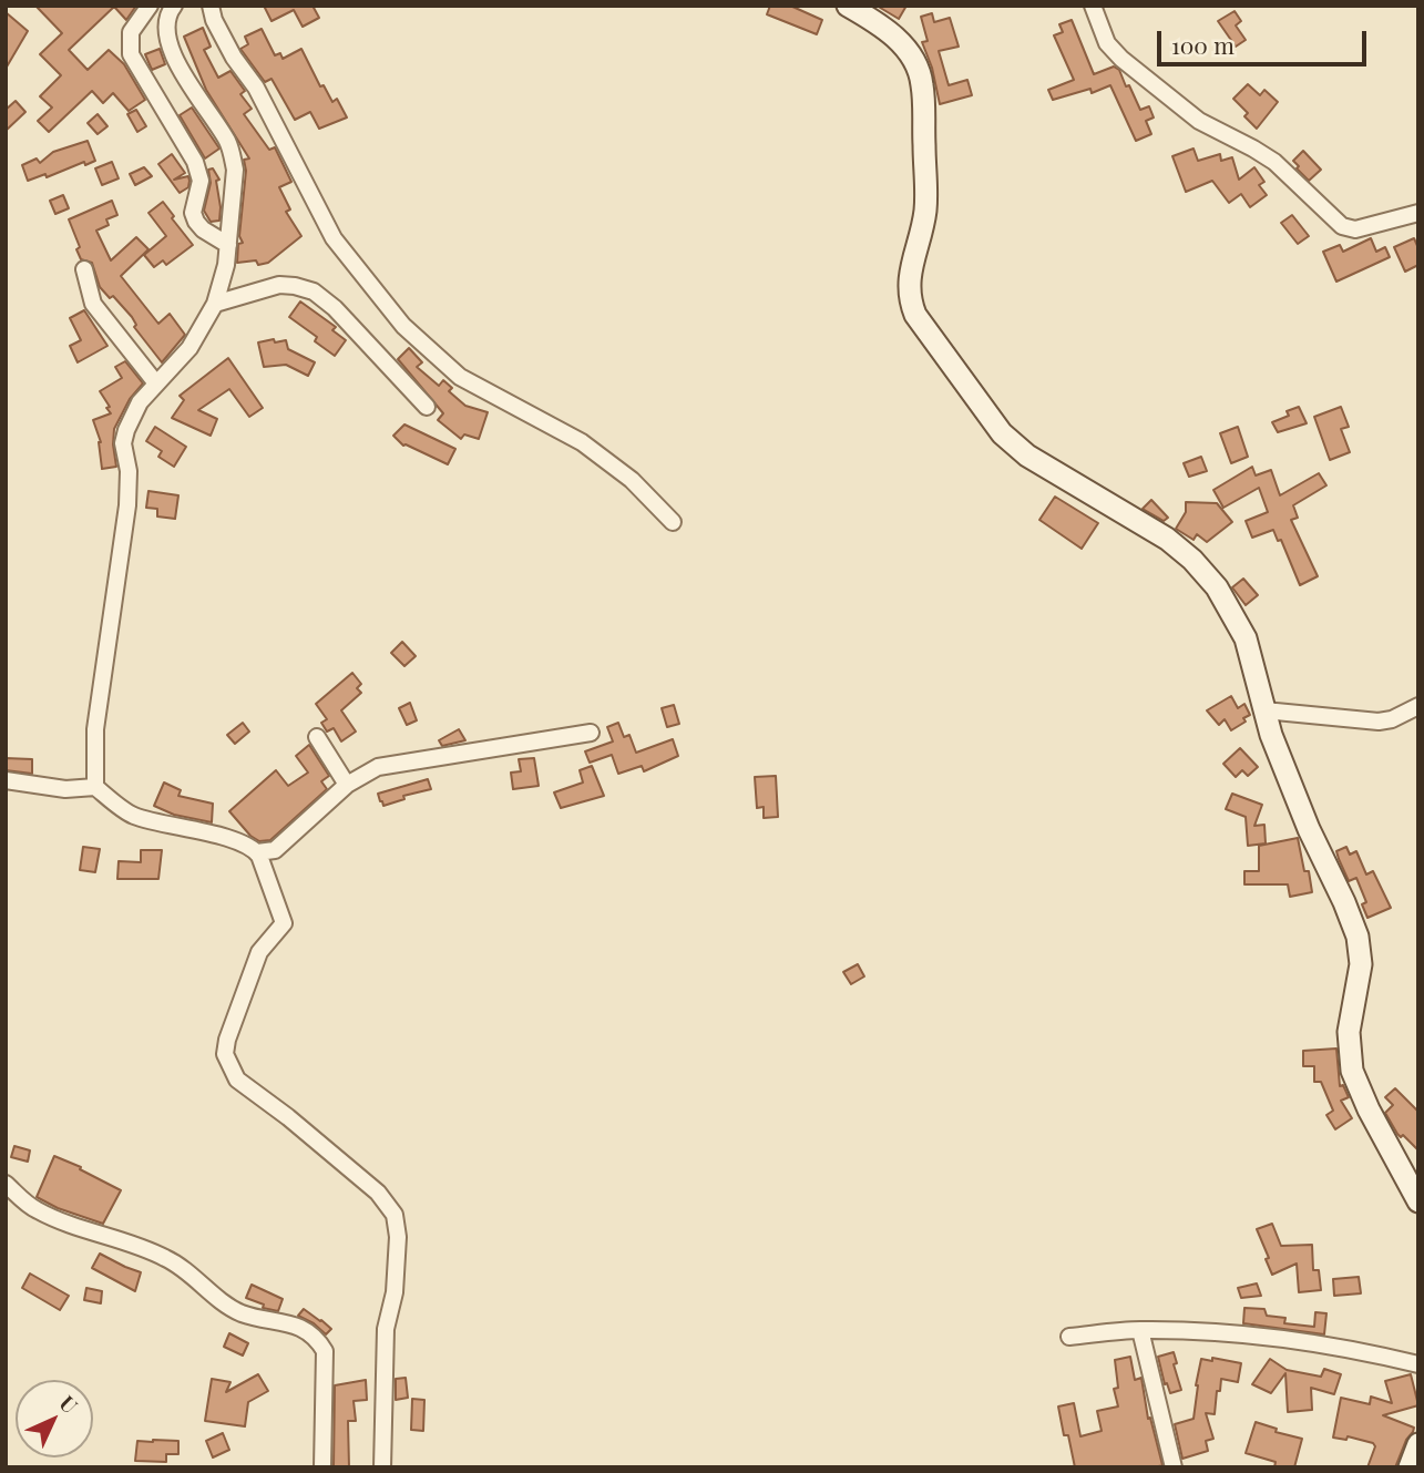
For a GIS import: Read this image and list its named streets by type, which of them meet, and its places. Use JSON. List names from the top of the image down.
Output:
{
  "scale_bar": "100 m",
  "north": "top right"
}
